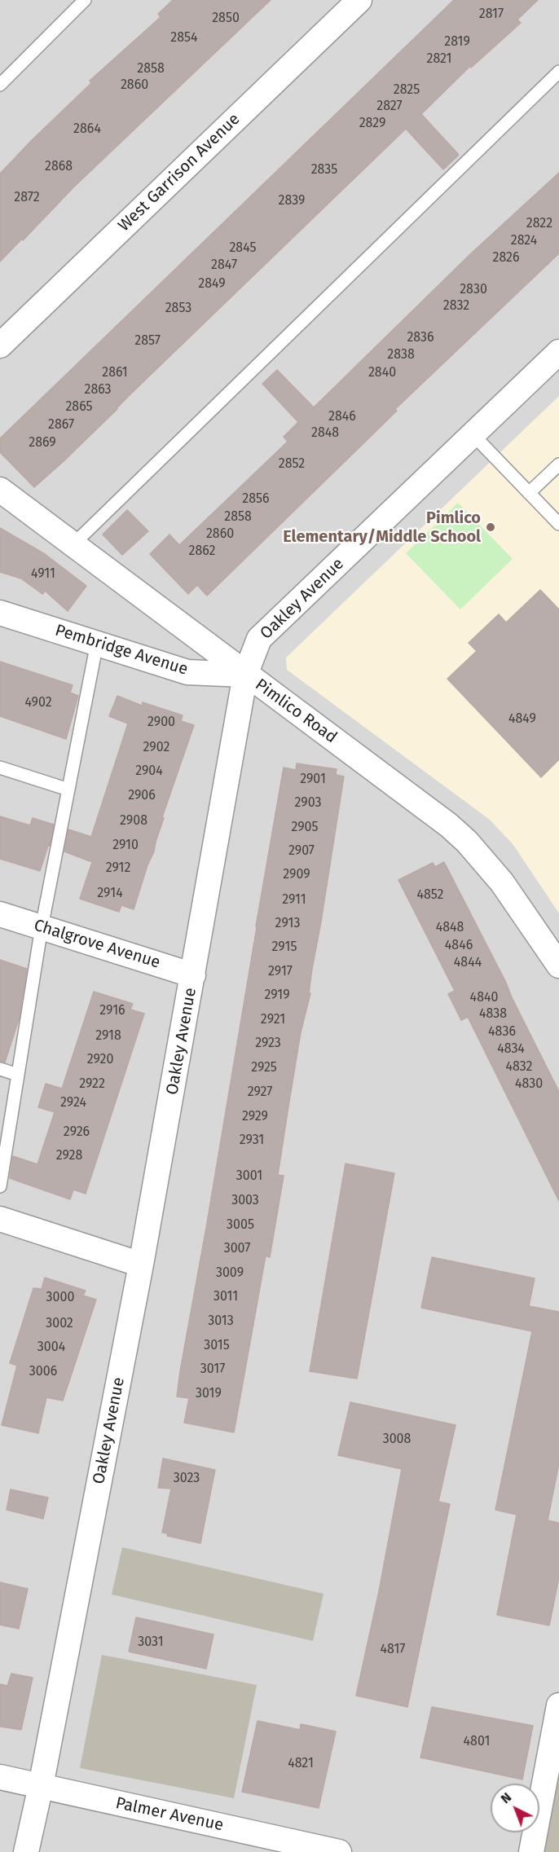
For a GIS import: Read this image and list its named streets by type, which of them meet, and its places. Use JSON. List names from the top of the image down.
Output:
{
  "streets": {
    "street": [
      "West Garrison Avenue",
      "Oakley Avenue",
      "Pembridge Avenue",
      "Pimlico Road",
      "Chalgrove Avenue",
      "Palmer Avenue"
    ]
  },
  "crossings": [
    ["Oakley Avenue", "Pembridge Avenue"],
    ["Oakley Avenue", "Pimlico Road"],
    ["Oakley Avenue", "Chalgrove Avenue"],
    ["Oakley Avenue", "Palmer Avenue"],
    ["Pembridge Avenue", "Pimlico Road"]
  ],
  "places": ["Pimlico Elementary/Middle School"],
  "house_numbers": [
    "2817",
    "2850",
    "2854",
    "2819",
    "2821",
    "2858",
    "2860",
    "2825",
    "2827",
    "2829",
    "2864",
    "2868",
    "2835",
    "2872",
    "2839",
    "2822",
    "2824",
    "2845",
    "2826",
    "2847",
    "2849",
    "2830",
    "2832",
    "2853",
    "2836",
    "2857",
    "2838",
    "2861",
    "2840",
    "2863",
    "2865",
    "2846",
    "2867",
    "2848",
    "2869",
    "2852",
    "2856",
    "2858",
    "2860",
    "2862",
    "4911",
    "4902",
    "4849",
    "2900",
    "2902",
    "2904",
    "2901",
    "2906",
    "2903",
    "2908",
    "2905",
    "2910",
    "2907",
    "2912",
    "2909",
    "2914",
    "4852",
    "2911",
    "2913",
    "4848",
    "4846",
    "2915",
    "4844",
    "2917",
    "2919",
    "4840",
    "2916",
    "4838",
    "2921",
    "4836",
    "2918",
    "2923",
    "4834",
    "2920",
    "4832",
    "2925",
    "2922",
    "4830",
    "2927",
    "2924",
    "2929",
    "2926",
    "2931",
    "2928",
    "3001",
    "3003",
    "3005",
    "3007",
    "3009",
    "3011",
    "3000",
    "3013",
    "3002",
    "3015",
    "3004",
    "3017",
    "3006",
    "3019",
    "3008",
    "3023",
    "3031",
    "4817",
    "4801",
    "4821"
  ],
  "north": "top left"
}
